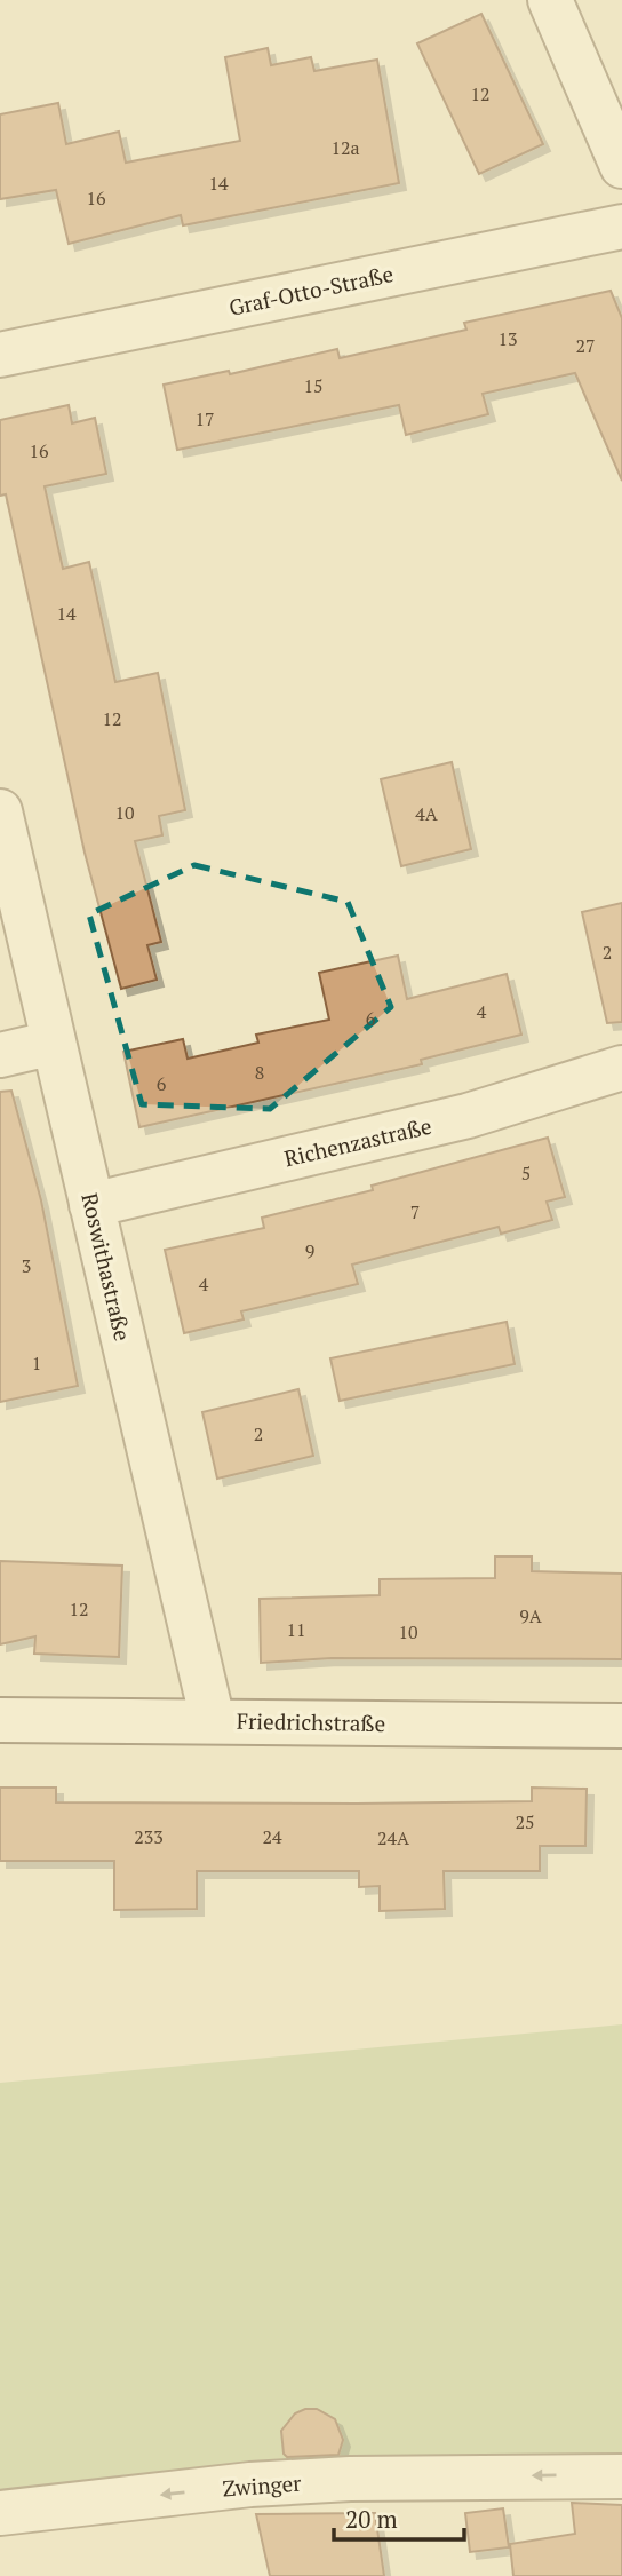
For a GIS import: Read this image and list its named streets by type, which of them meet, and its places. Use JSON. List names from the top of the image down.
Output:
{
  "streets": {
    "street": [
      "Graf-Otto-Straße",
      "Richenzastraße",
      "Roswithastraße",
      "Friedrichstraße",
      "Zwinger"
    ]
  },
  "crossings": [
    ["Richenzastraße", "Roswithastraße"],
    ["Roswithastraße", "Friedrichstraße"]
  ],
  "one_way": ["Zwinger"],
  "house_numbers": [
    "12",
    "12a",
    "14",
    "16",
    "13",
    "27",
    "15",
    "17",
    "16",
    "14",
    "12",
    "10",
    "4A",
    "2",
    "4",
    "6",
    "8",
    "6",
    "5",
    "7",
    "9",
    "3",
    "4",
    "1",
    "2",
    "12",
    "9A",
    "11",
    "10",
    "25",
    "233",
    "24",
    "24A"
  ],
  "scale_bar": "20 m"
}
